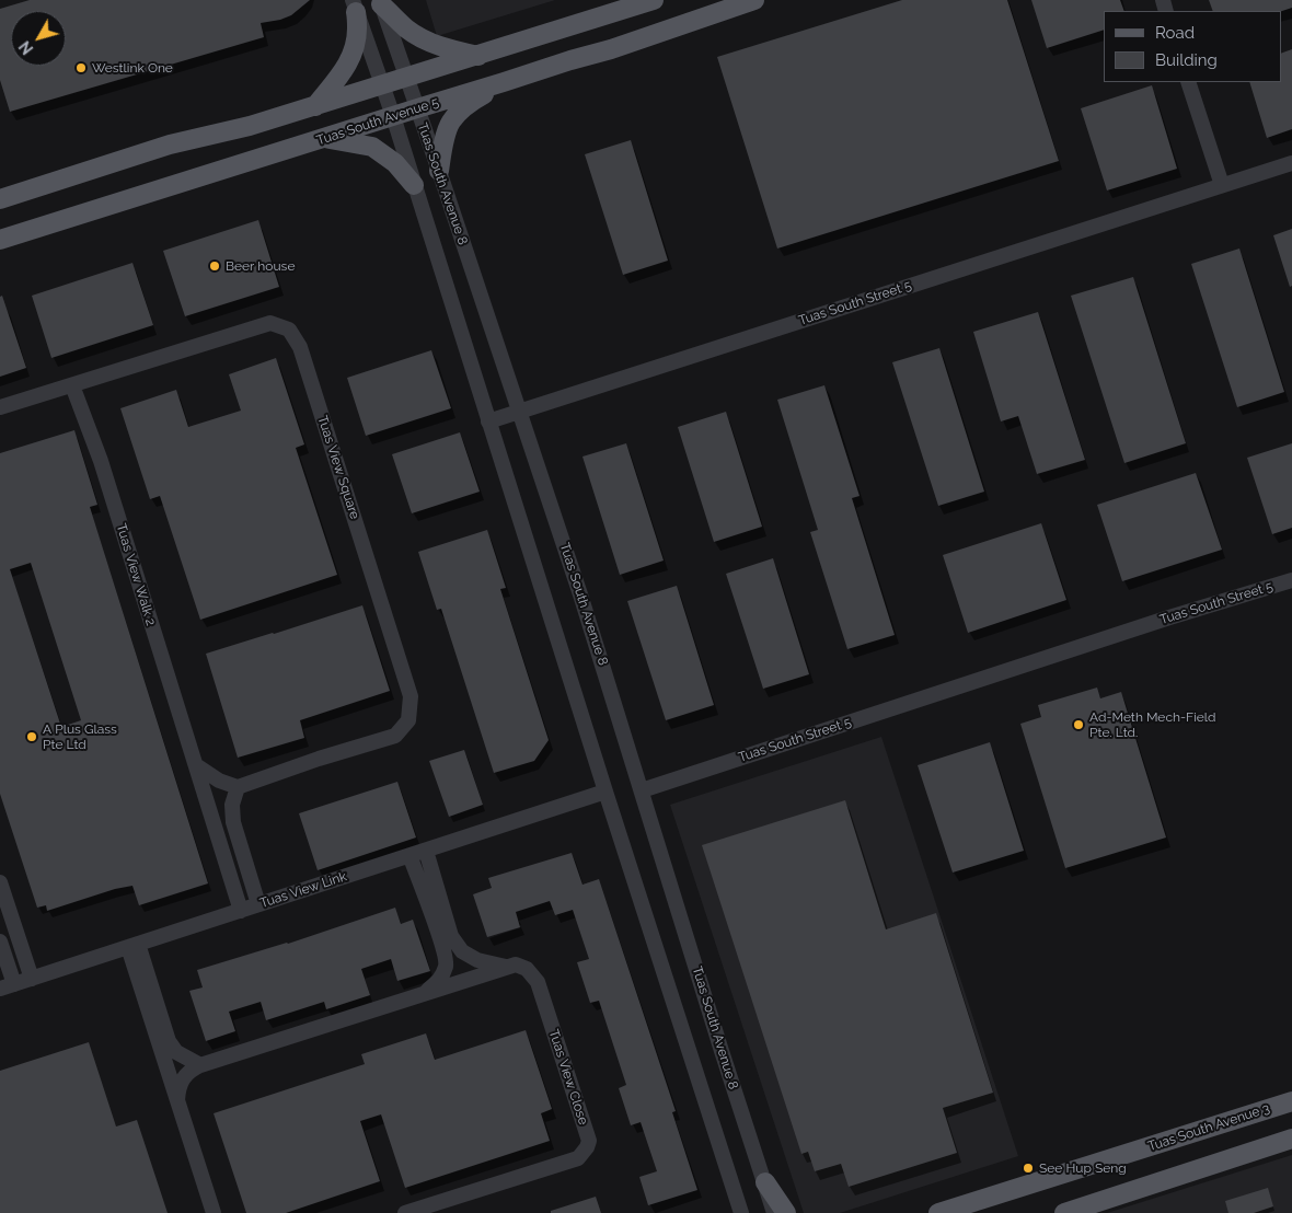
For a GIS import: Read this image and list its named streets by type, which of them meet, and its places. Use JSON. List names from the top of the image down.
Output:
{
  "streets": {
    "main road": ["Tuas South Avenue 5", "Tuas South Avenue 3"],
    "street": [
      "Tuas South Avenue 8",
      "Tuas South Street 5",
      "Tuas View Square",
      "Tuas View Walk 2",
      "Tuas View Link",
      "Tuas View Close"
    ]
  },
  "crossings": [
    ["Tuas South Avenue 5", "Tuas South Avenue 8"],
    ["Tuas South Avenue 8", "Tuas South Street 5"],
    ["Tuas South Avenue 8", "Tuas View Link"],
    ["Tuas View Square", "Tuas View Walk 2"],
    ["Tuas View Walk 2", "Tuas View Link"],
    ["Tuas View Link", "Tuas View Close"]
  ],
  "places": [
    "Westlink One",
    "Beer house",
    "Ad-Meth Mech-Field Pte. Ltd.",
    "A Plus Glass Pte Ltd",
    "See Hup Seng"
  ],
  "legend": ["Road", "Building"],
  "north": "bottom left"
}
